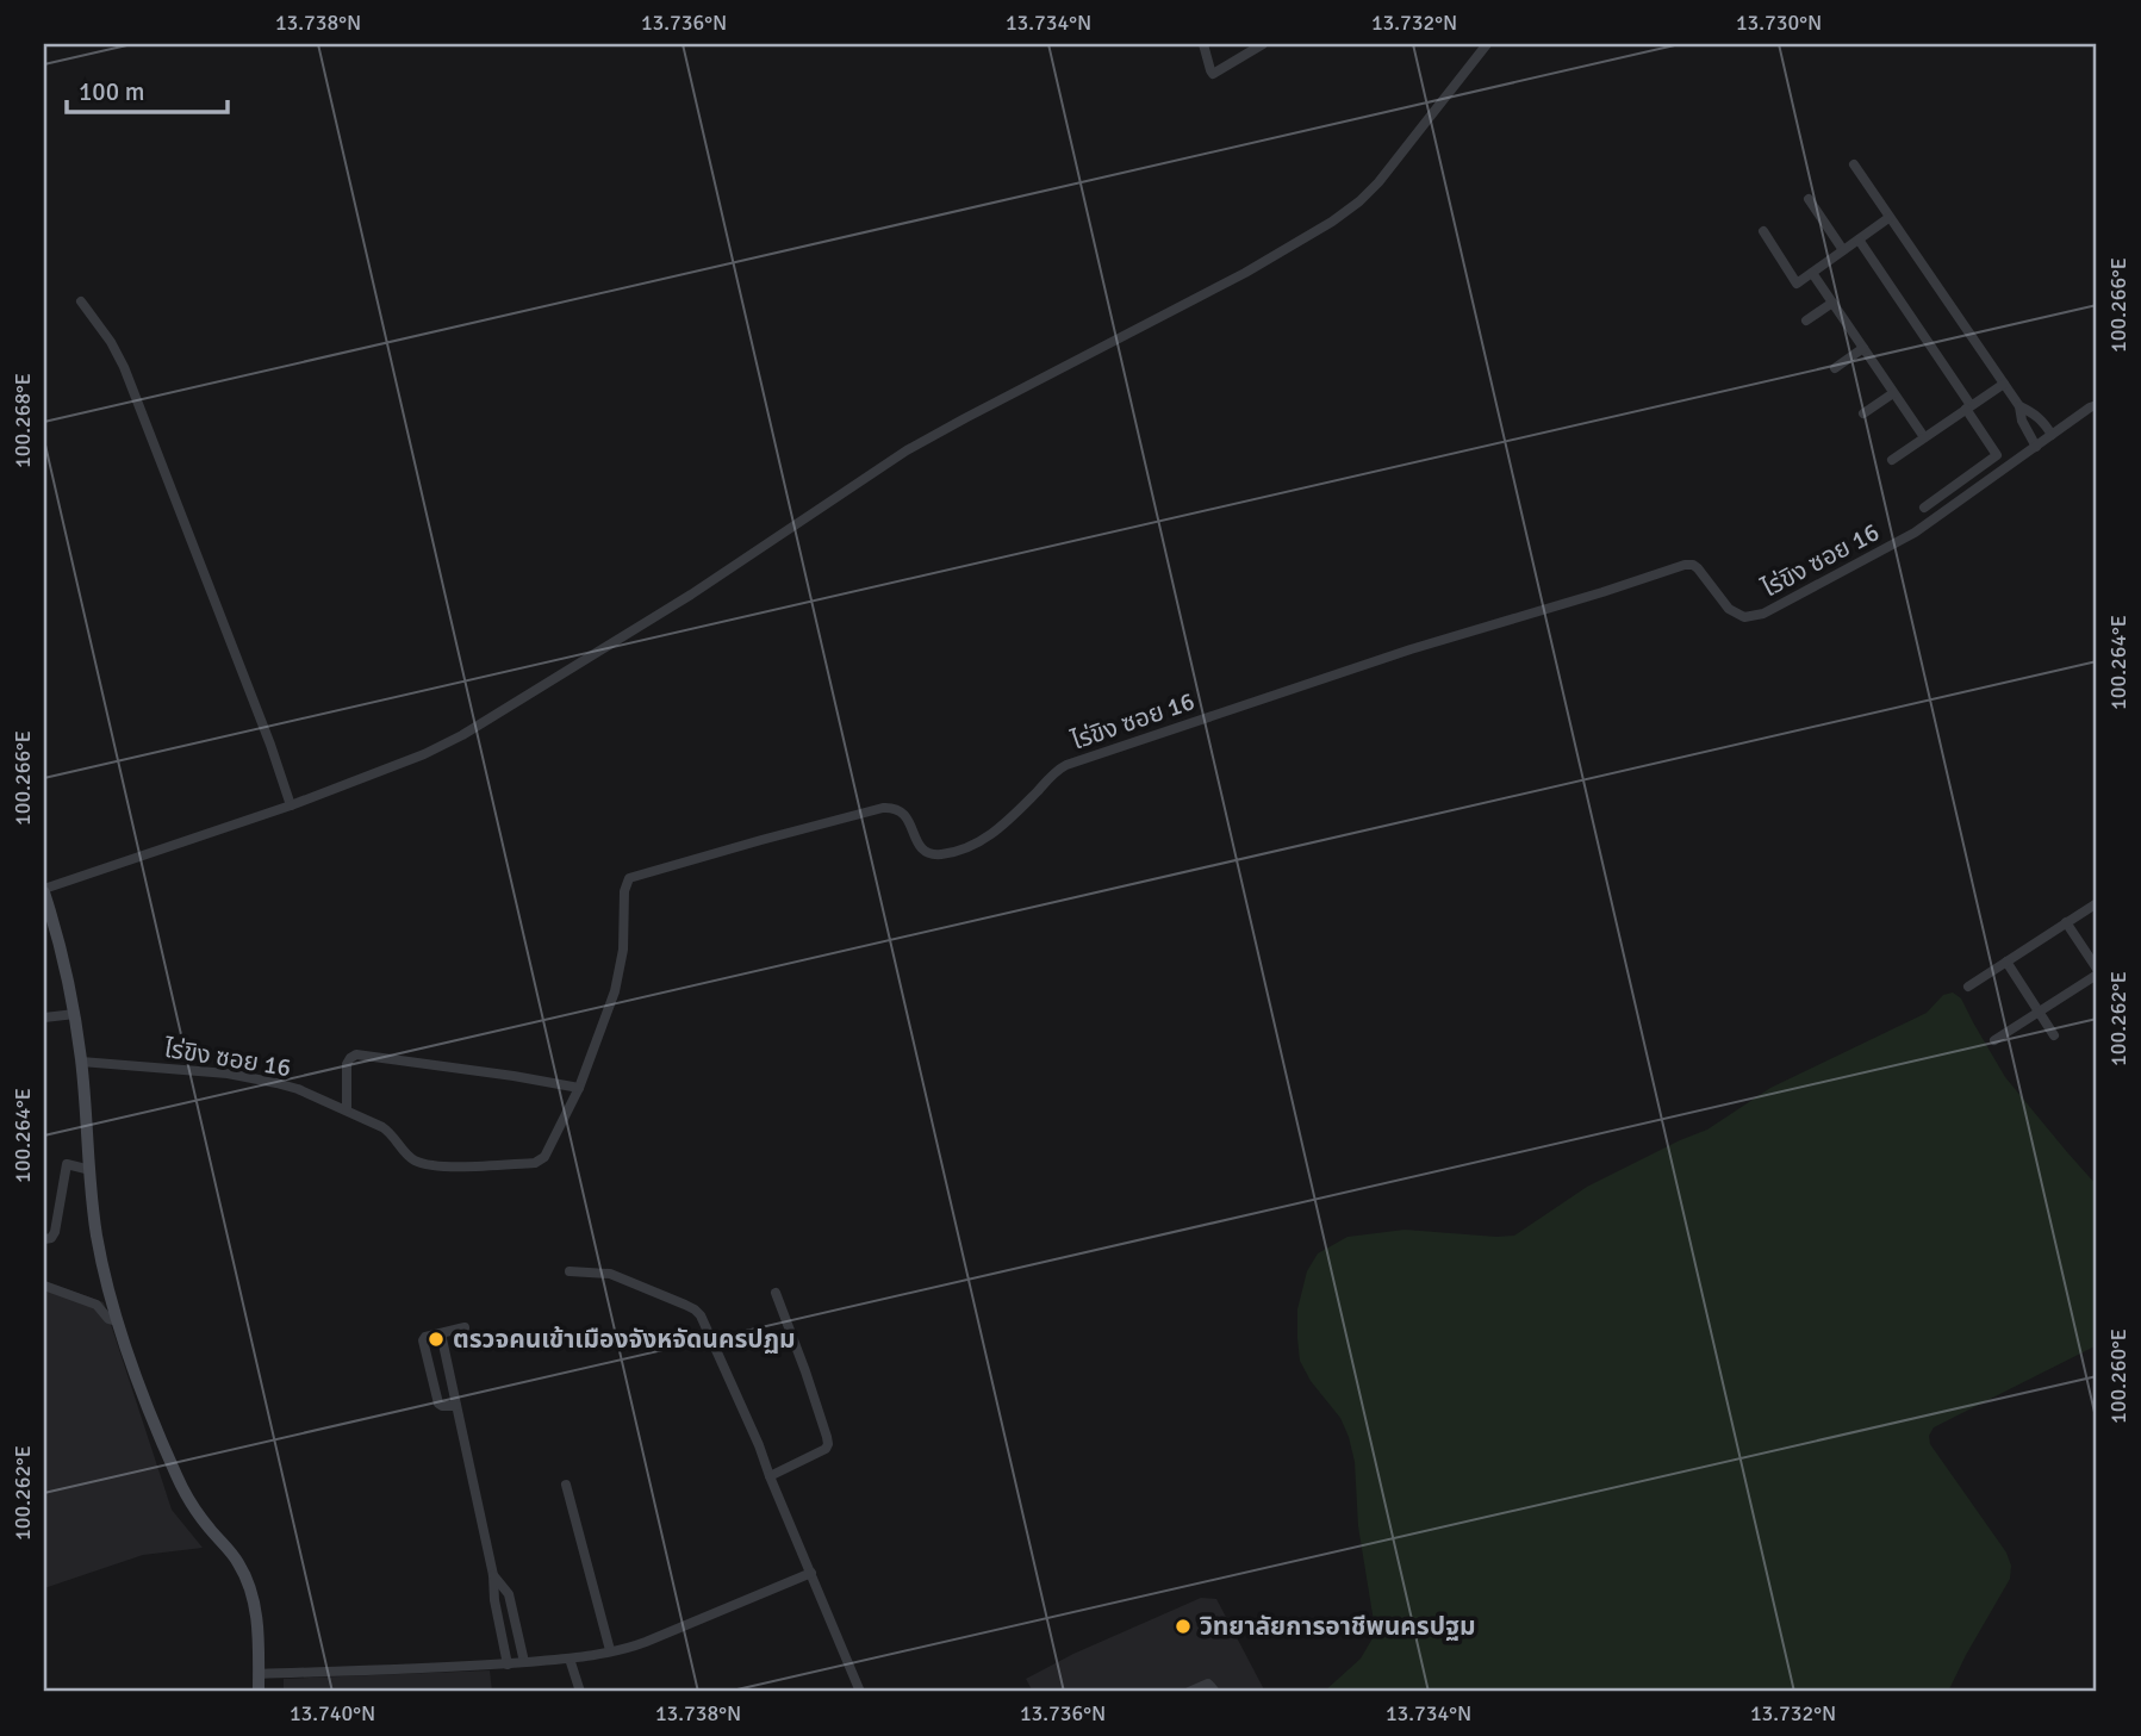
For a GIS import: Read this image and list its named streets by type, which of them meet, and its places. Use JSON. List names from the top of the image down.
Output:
{
  "streets": {
    "street": ["ไร่ขิง ซอย 16"]
  },
  "places": ["ตรวจคนเข้าเมืองจังหจัดนครปฏม", "วิทยาลัยการอาชีพนครปฐม"],
  "scale_bar": "100 m",
  "coordinates": [
    "13.738°N",
    "13.736°N",
    "13.734°N",
    "13.732°N",
    "13.730°N",
    "100.266°E",
    "100.268°E",
    "100.264°E",
    "100.262°E",
    "100.260°E",
    "13.740°N"
  ]
}
